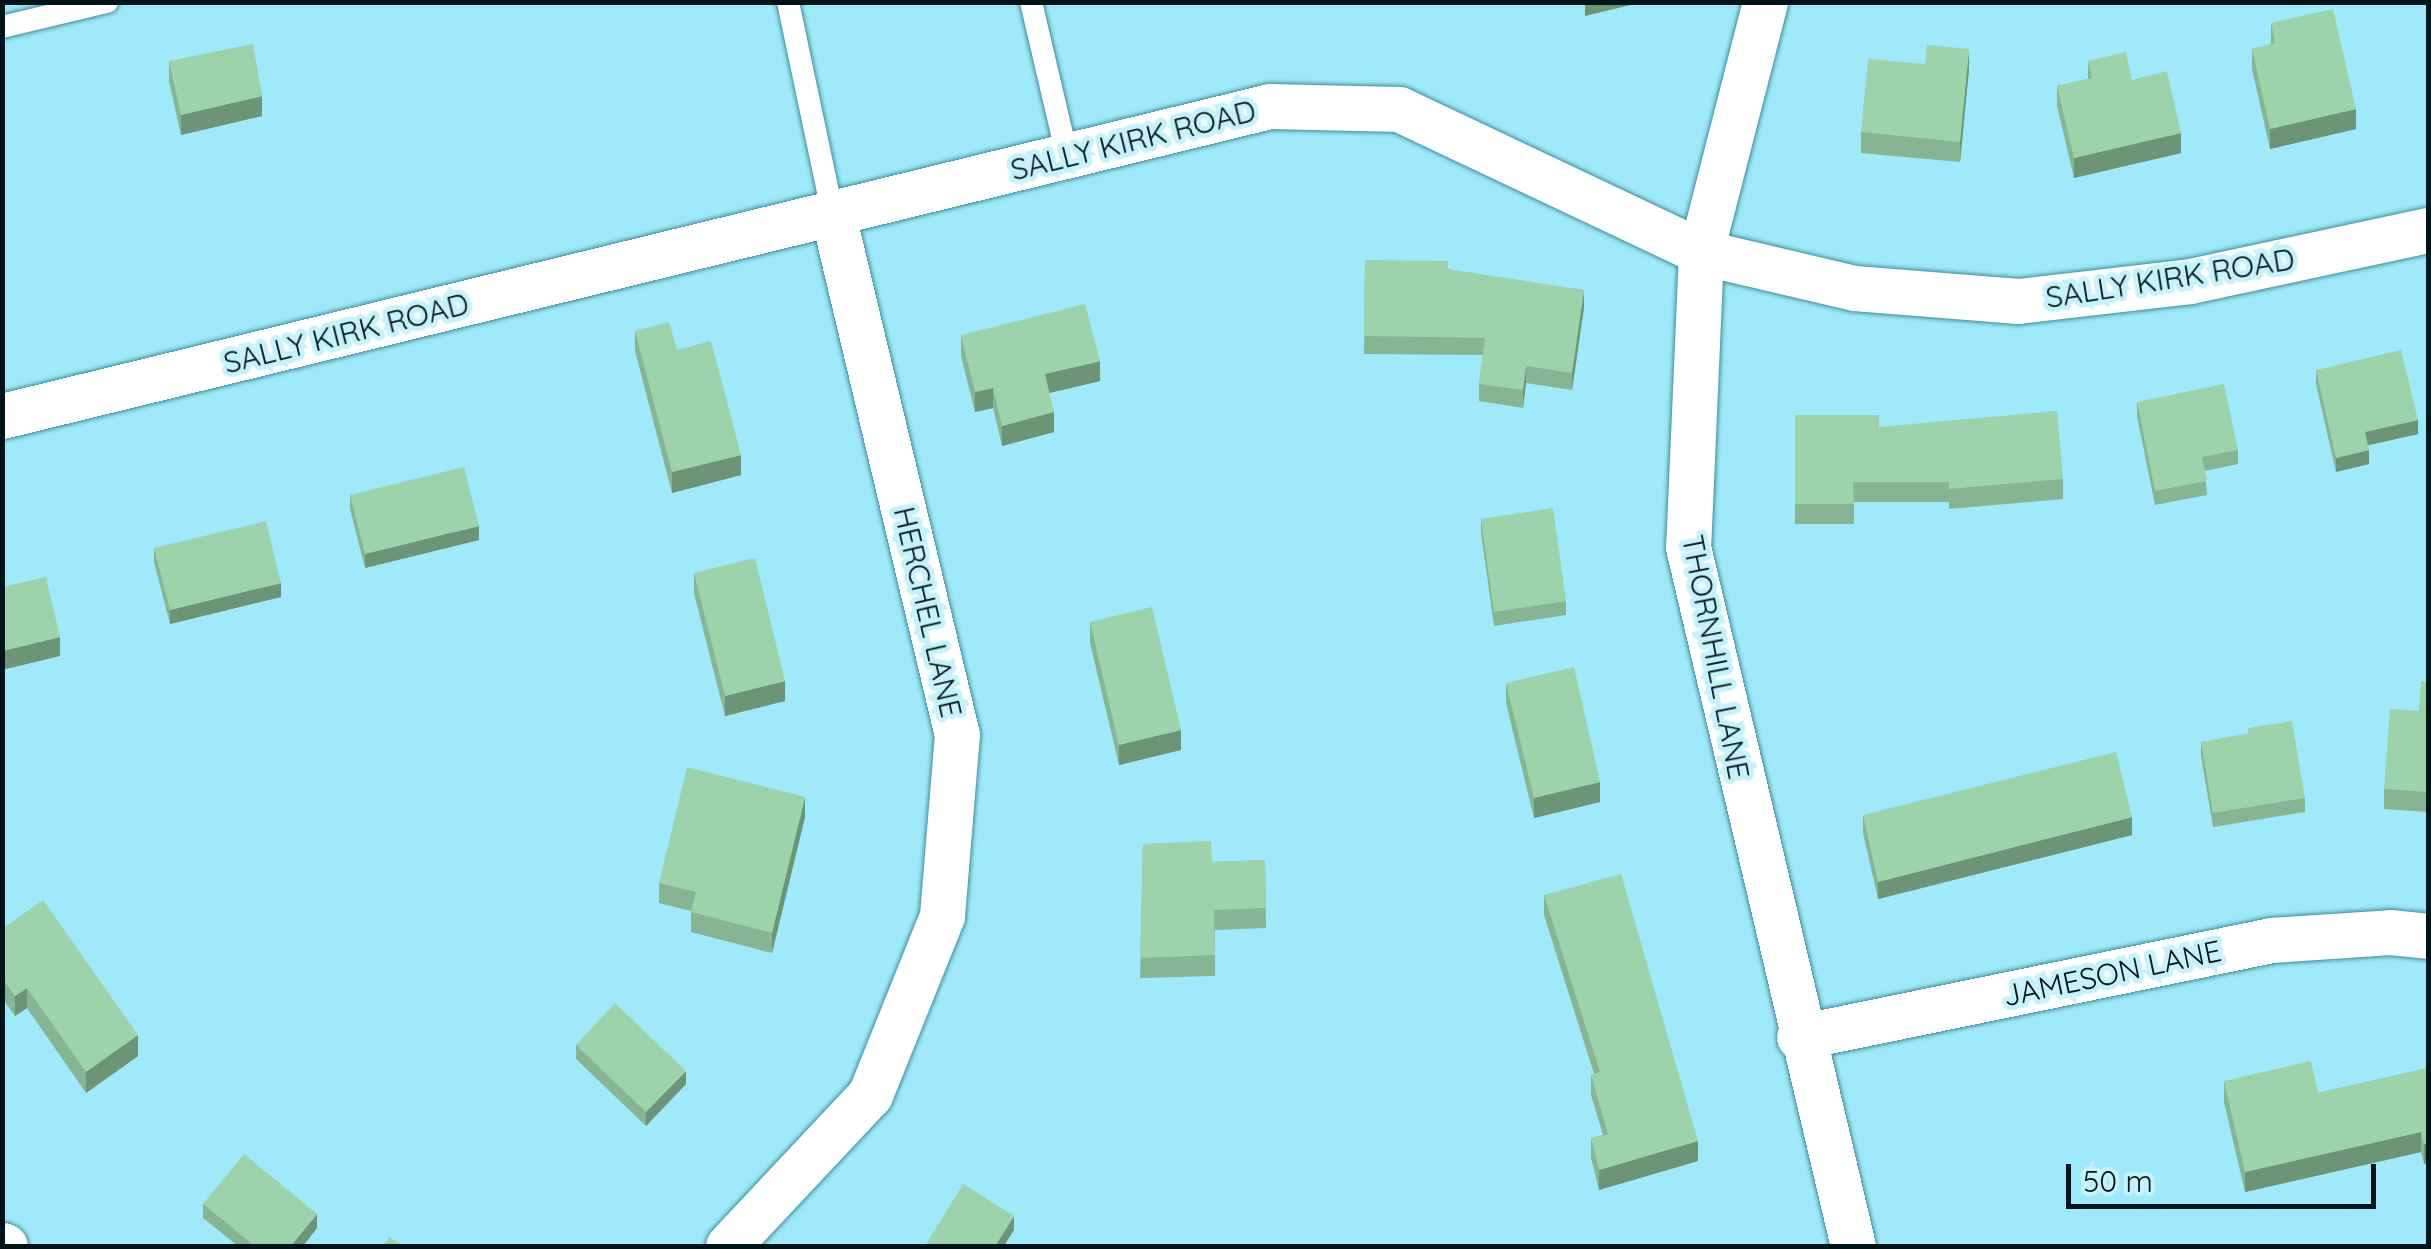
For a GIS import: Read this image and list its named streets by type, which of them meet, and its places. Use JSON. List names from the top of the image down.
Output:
{
  "streets": {
    "street": [
      "SALLY KIRK ROAD",
      "HERCHEL LANE",
      "THORNHILL LANE",
      "JAMESON LANE"
    ]
  },
  "crossings": [
    ["SALLY KIRK ROAD", "HERCHEL LANE"],
    ["SALLY KIRK ROAD", "THORNHILL LANE"],
    ["THORNHILL LANE", "JAMESON LANE"]
  ],
  "scale_bar": "50 m"
}
